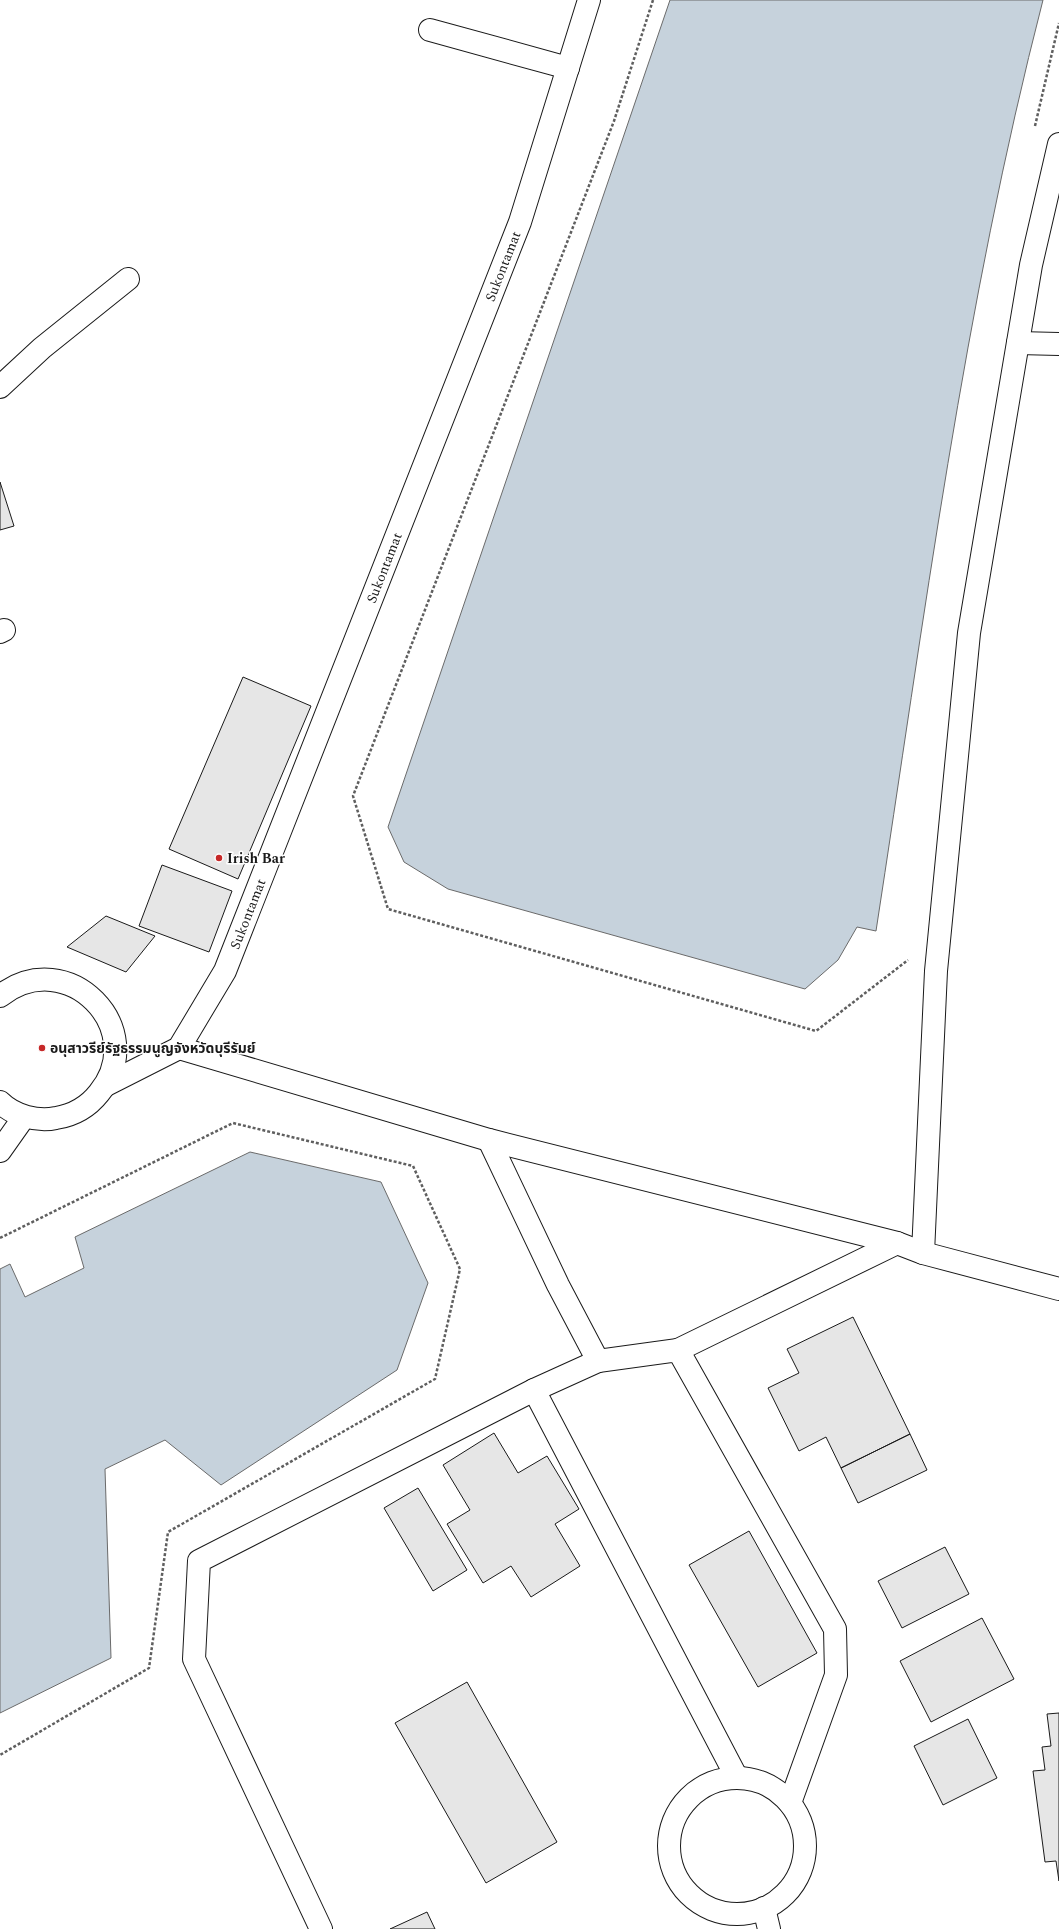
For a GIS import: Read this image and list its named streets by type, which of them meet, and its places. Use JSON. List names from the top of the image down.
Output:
{
  "streets": {
    "street": ["Sukontamat"]
  },
  "places": ["Irish Bar", "อนุสาวรีย์รัฐธรรมนูญจังหวัดบุรีรัมย์"]
}
